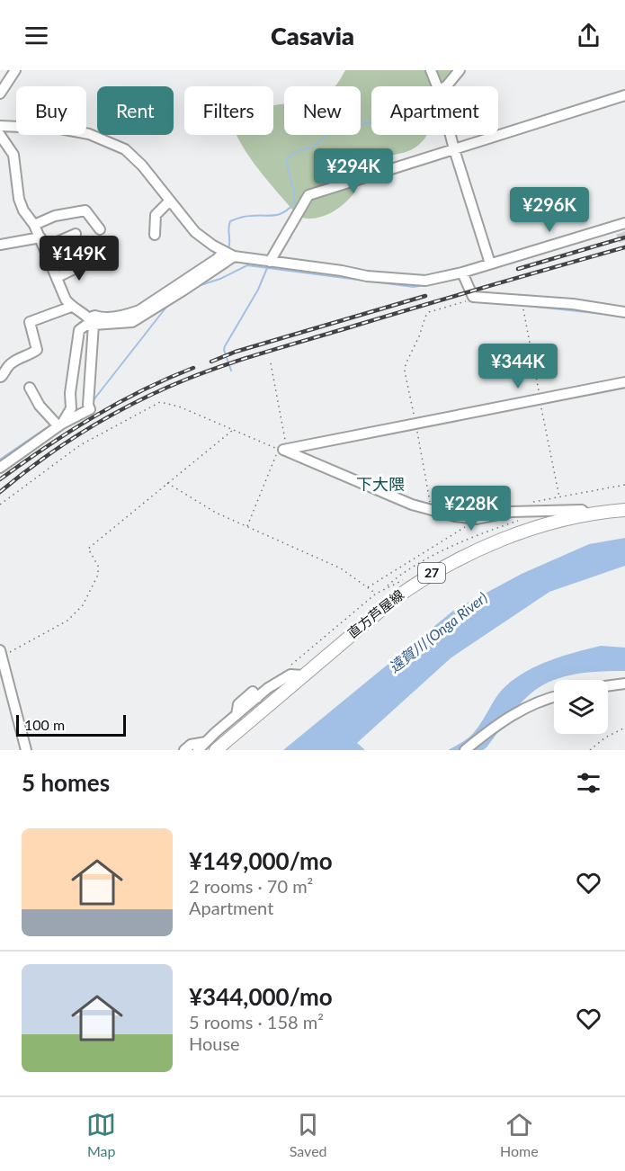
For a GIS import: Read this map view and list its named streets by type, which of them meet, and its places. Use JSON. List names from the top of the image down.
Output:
{
  "streets": {
    "main road": ["27", "直方芦屋線"]
  },
  "districts": ["下大隈"],
  "water": ["遠賀川 (Onga River)"],
  "scale_bar": "100 m",
  "page": {
    "header": "Casavia",
    "chip": [
      "Buy",
      "Rent",
      "Filters",
      "New",
      "Apartment"
    ],
    "price": [
      "¥294K",
      "¥296K",
      "¥149K",
      "¥344K",
      "¥228K"
    ],
    "scale": "100 m",
    "heading": "5 homes",
    "list": [
      {
        "name": "¥149,000/mo",
        "note": "2 rooms · 70 m² · Apartment"
      },
      {
        "name": "¥344,000/mo",
        "note": "5 rooms · 158 m² · House"
      }
    ],
    "tabs": ["Map", "Saved", "Home"]
  }
}
